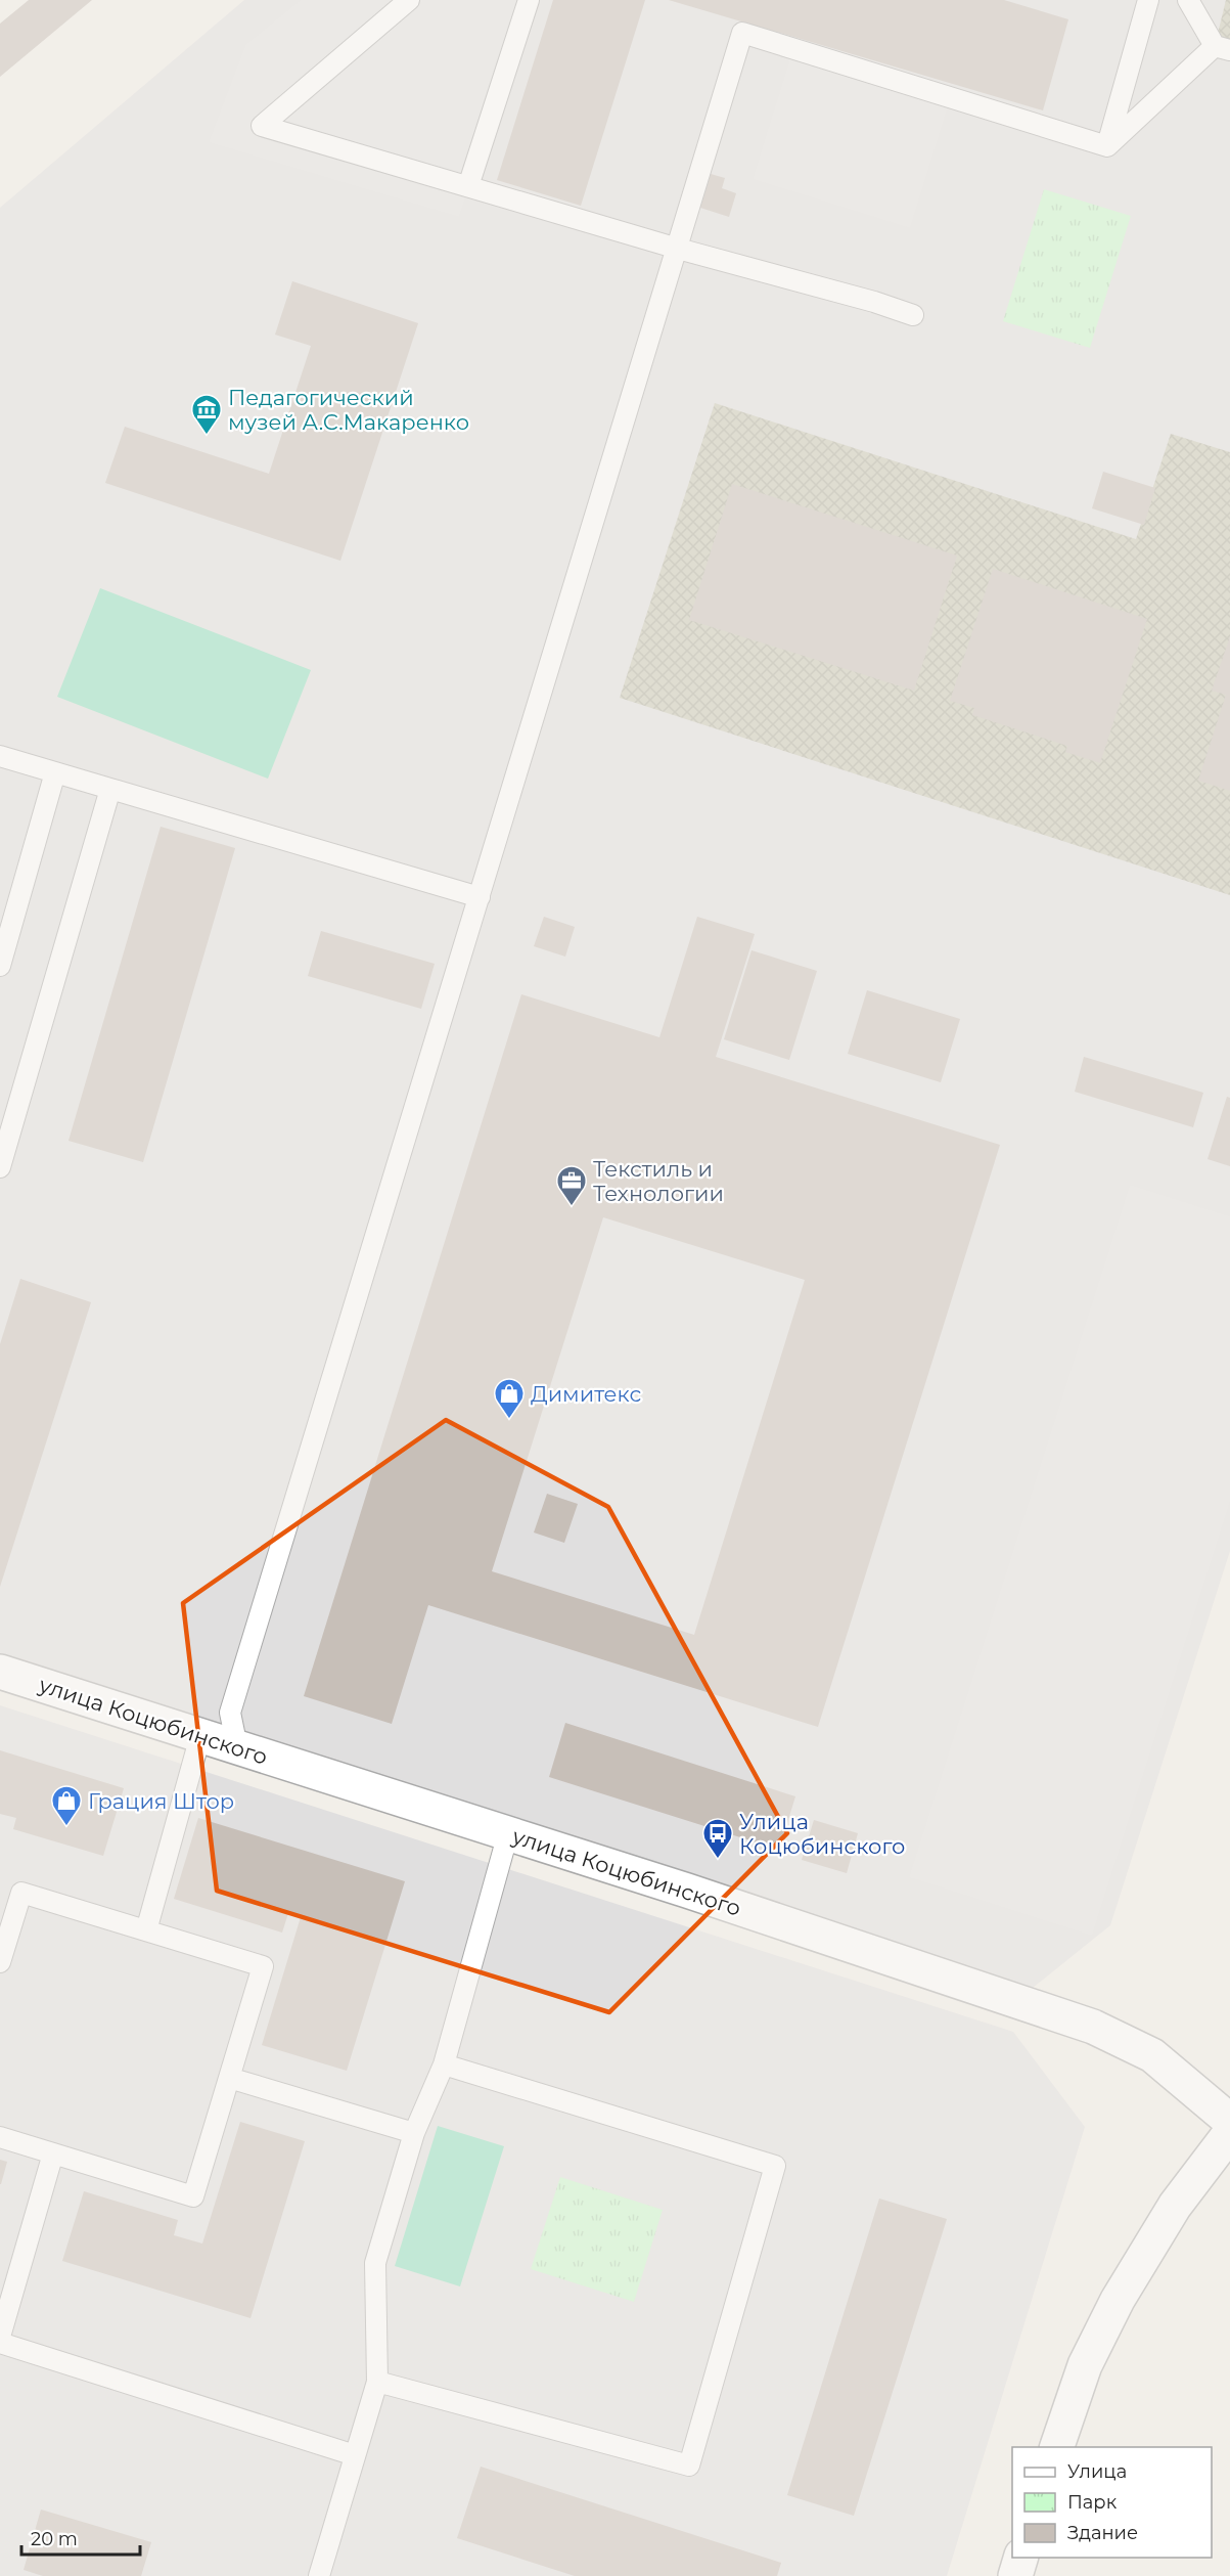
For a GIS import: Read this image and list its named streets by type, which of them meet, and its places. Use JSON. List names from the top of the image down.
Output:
{
  "streets": {
    "street": ["улица Коцюбинского"]
  },
  "places": {
    "museum": ["Педагогический музей А.С.Макаренко"],
    "office": ["Текстиль и Технологии"],
    "shop": ["Димитекс", "Грация Штор"],
    "bus stop": ["Улица Коцюбинского"]
  },
  "legend": ["Улица", "Парк", "Здание"],
  "scale_bar": "20 m"
}
